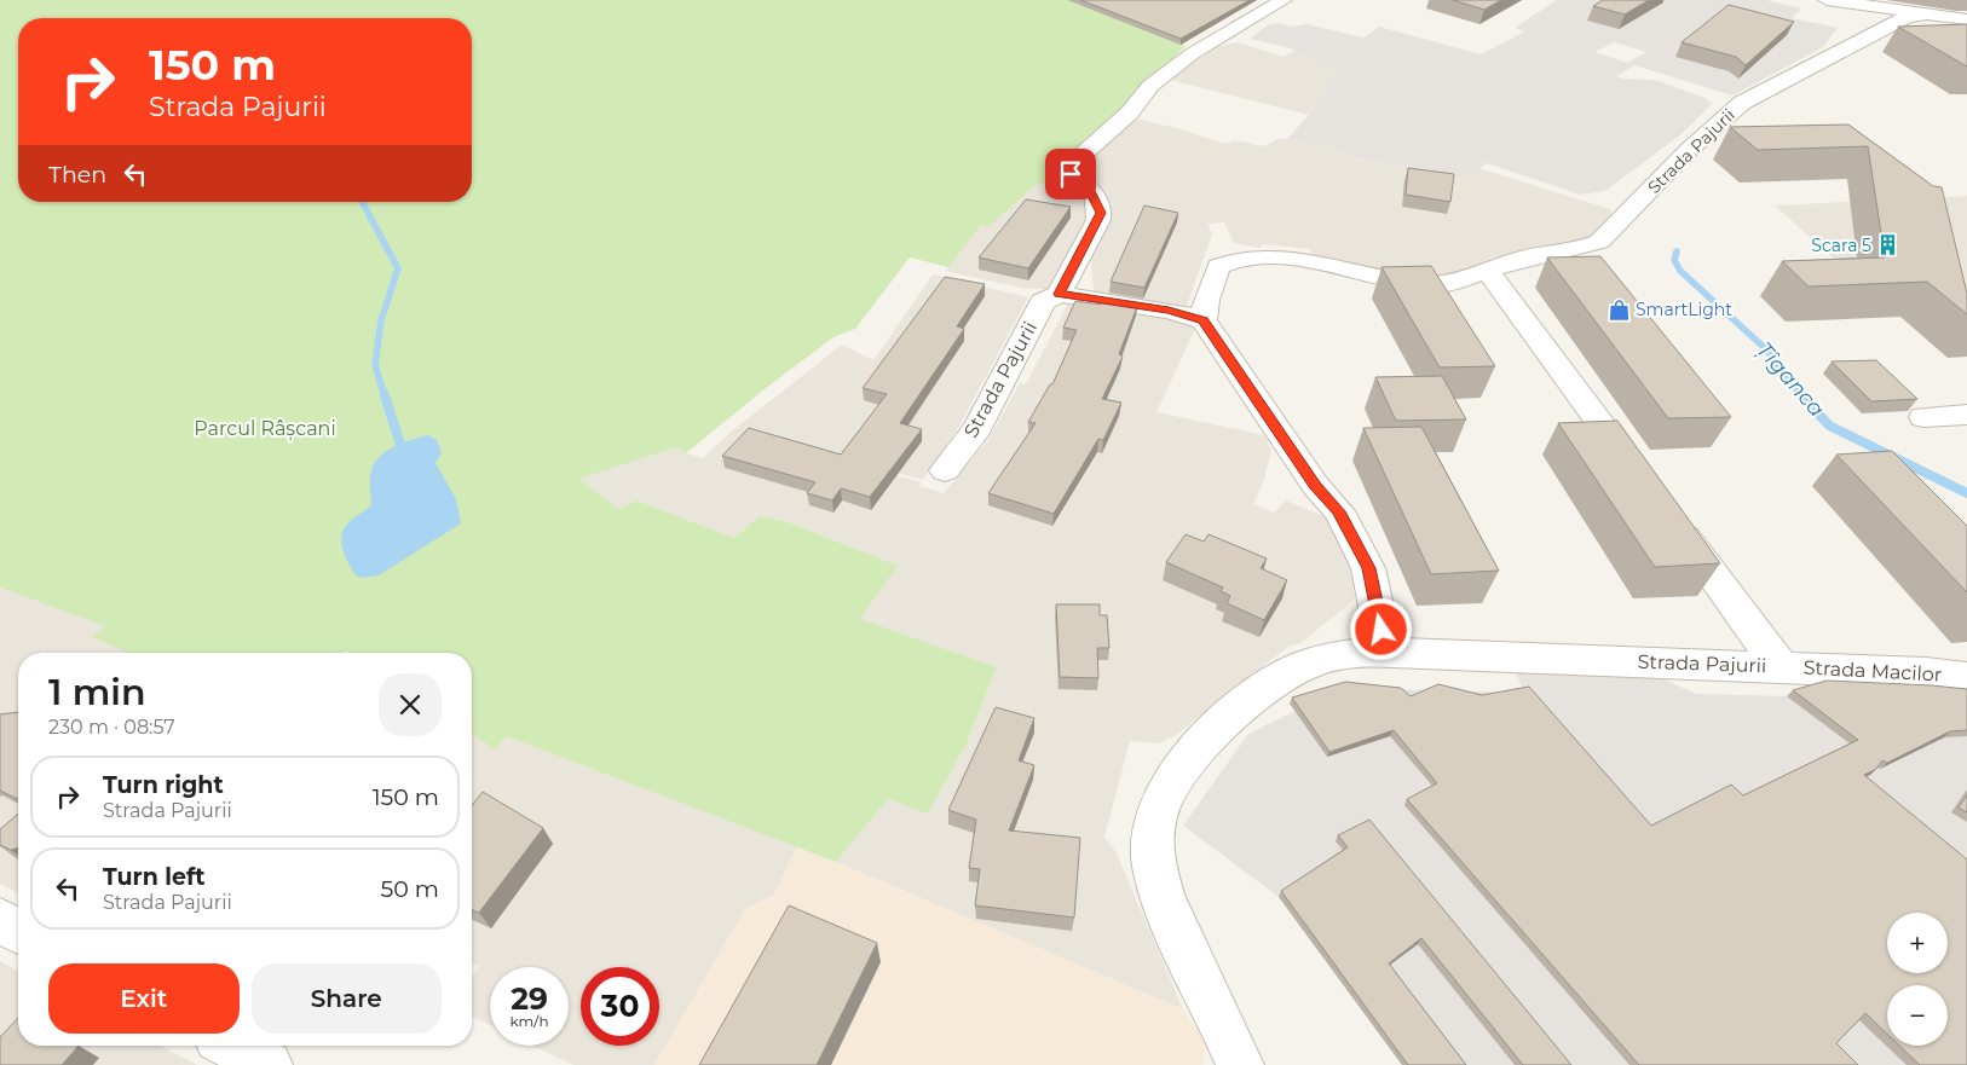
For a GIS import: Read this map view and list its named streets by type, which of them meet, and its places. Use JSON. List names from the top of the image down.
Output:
{
  "streets": {
    "street": ["Strada Pajurii", "Strada Macilor"]
  },
  "crossings": [
    ["Strada Pajurii", "Strada Macilor"]
  ],
  "water": ["Țîganca"],
  "parks": ["Parcul Râșcani"],
  "places": {
    "building": ["Scara 5"],
    "shop": ["SmartLight"]
  },
  "page": {
    "turn": ["150 m", "Strada Pajurii"],
    "then": "Then",
    "heading": ["1 min", "230 m · 08:57"],
    "list": [
      {
        "name": "Turn right",
        "note": "Strada Pajurii",
        "value": "150 m"
      },
      {
        "name": "Turn left",
        "note": "Strada Pajurii",
        "value": "50 m"
      }
    ],
    "map_buttons": ["+", "−"],
    "buttons": ["Exit", "Share"],
    "speed": "29 km/h",
    "limit": "30"
  }
}
